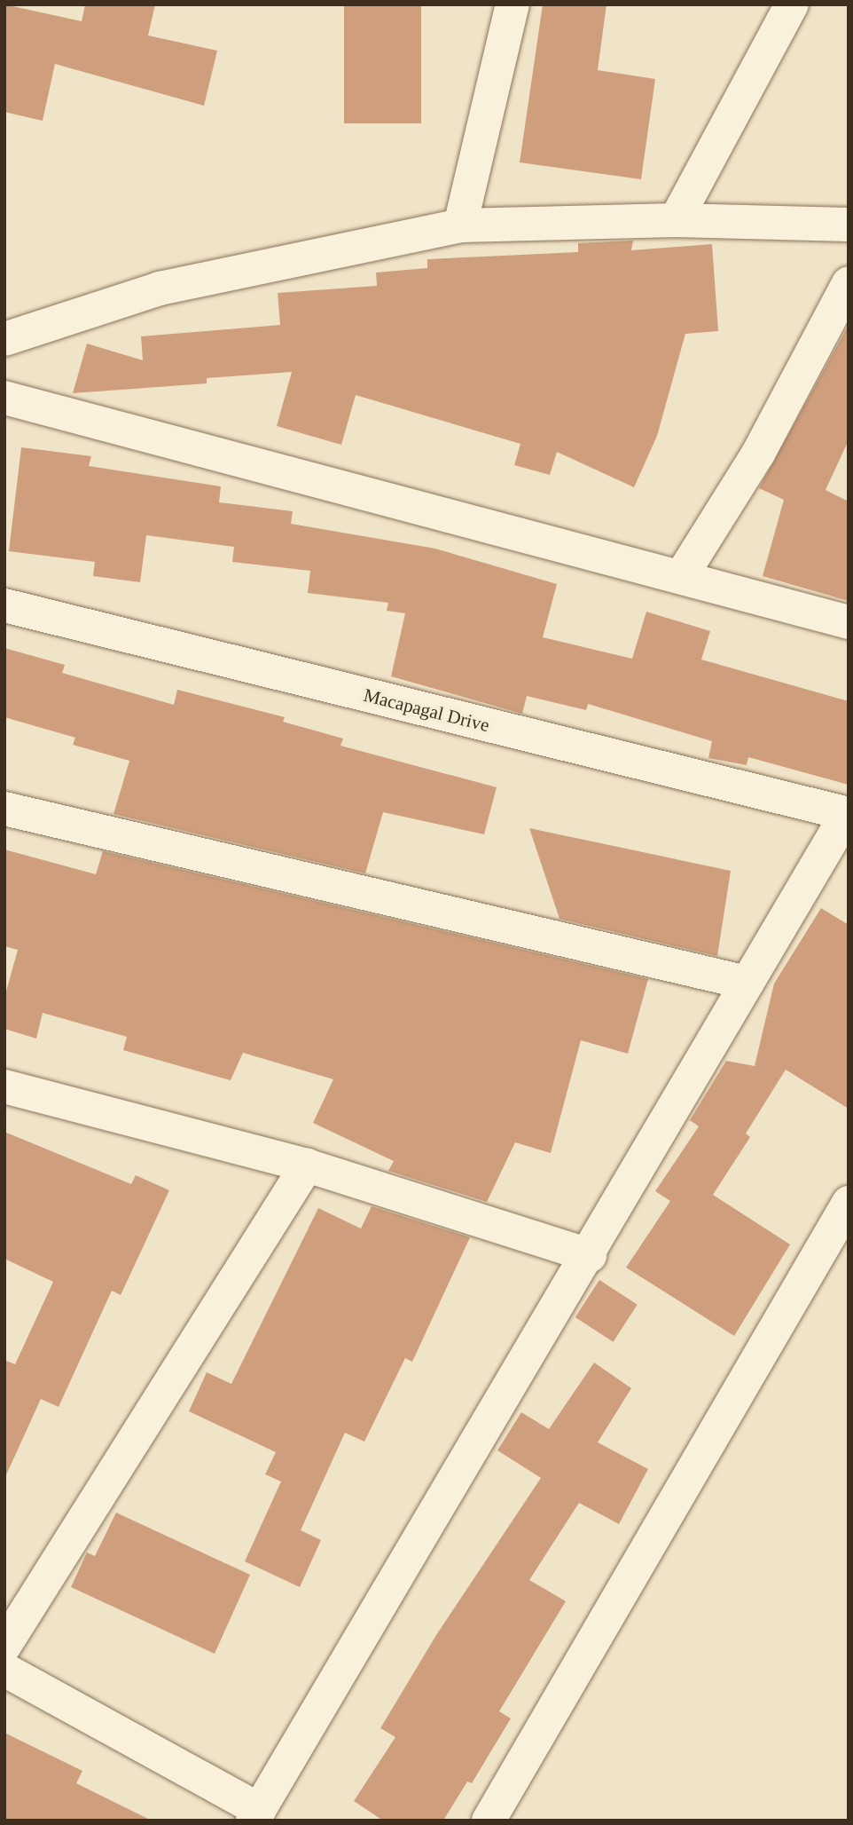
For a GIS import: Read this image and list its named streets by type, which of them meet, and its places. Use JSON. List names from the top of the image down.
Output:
{
  "streets": {
    "street": ["Macapagal Drive"]
  }
}
